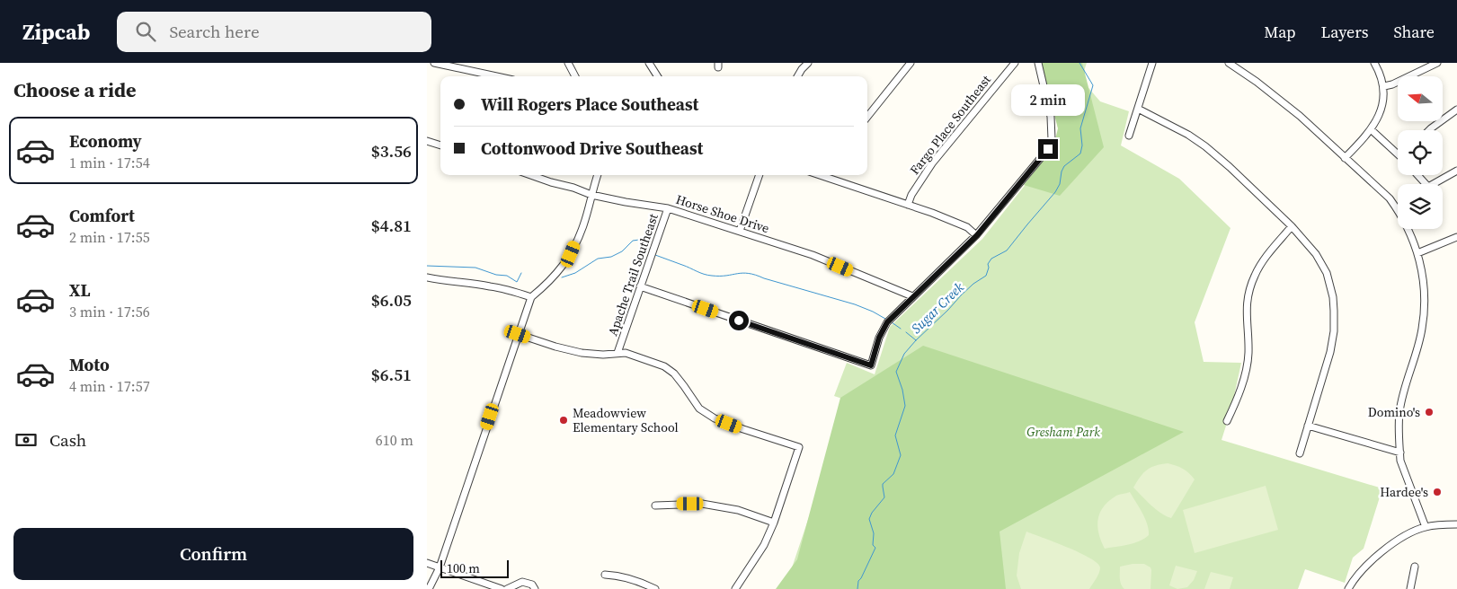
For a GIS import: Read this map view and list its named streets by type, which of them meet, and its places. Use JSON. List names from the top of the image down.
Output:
{
  "streets": {
    "street": ["Fargo Place Southeast", "Horse Shoe Drive", "Apache Trail Southeast"]
  },
  "crossings": [
    ["Horse Shoe Drive", "Apache Trail Southeast"]
  ],
  "water": ["Sugar Creek"],
  "parks": ["Gresham Park"],
  "places": ["Domino's", "Meadowview Elementary School", "Hardee's"],
  "scale_bar": "100 m",
  "north": "left",
  "page": {
    "header": "Zipcab",
    "search": "Search here",
    "nav": ["Map", "Layers", "Share"],
    "heading": "Choose a ride",
    "banner": ["Will Rogers Place Southeast", "Cottonwood Drive Southeast"],
    "bubble": "2 min",
    "list": [
      {
        "name": "Economy",
        "note": "1 min · 17:54",
        "value": "$3.56"
      },
      {
        "name": "Comfort",
        "note": "2 min · 17:55",
        "value": "$4.81"
      },
      {
        "name": "XL",
        "note": "3 min · 17:56",
        "value": "$6.05"
      },
      {
        "name": "Moto",
        "note": "4 min · 17:57",
        "value": "$6.51"
      }
    ],
    "pay": ["Cash", "610 m"],
    "buttons": "Confirm",
    "scale": "100 m"
  }
}
